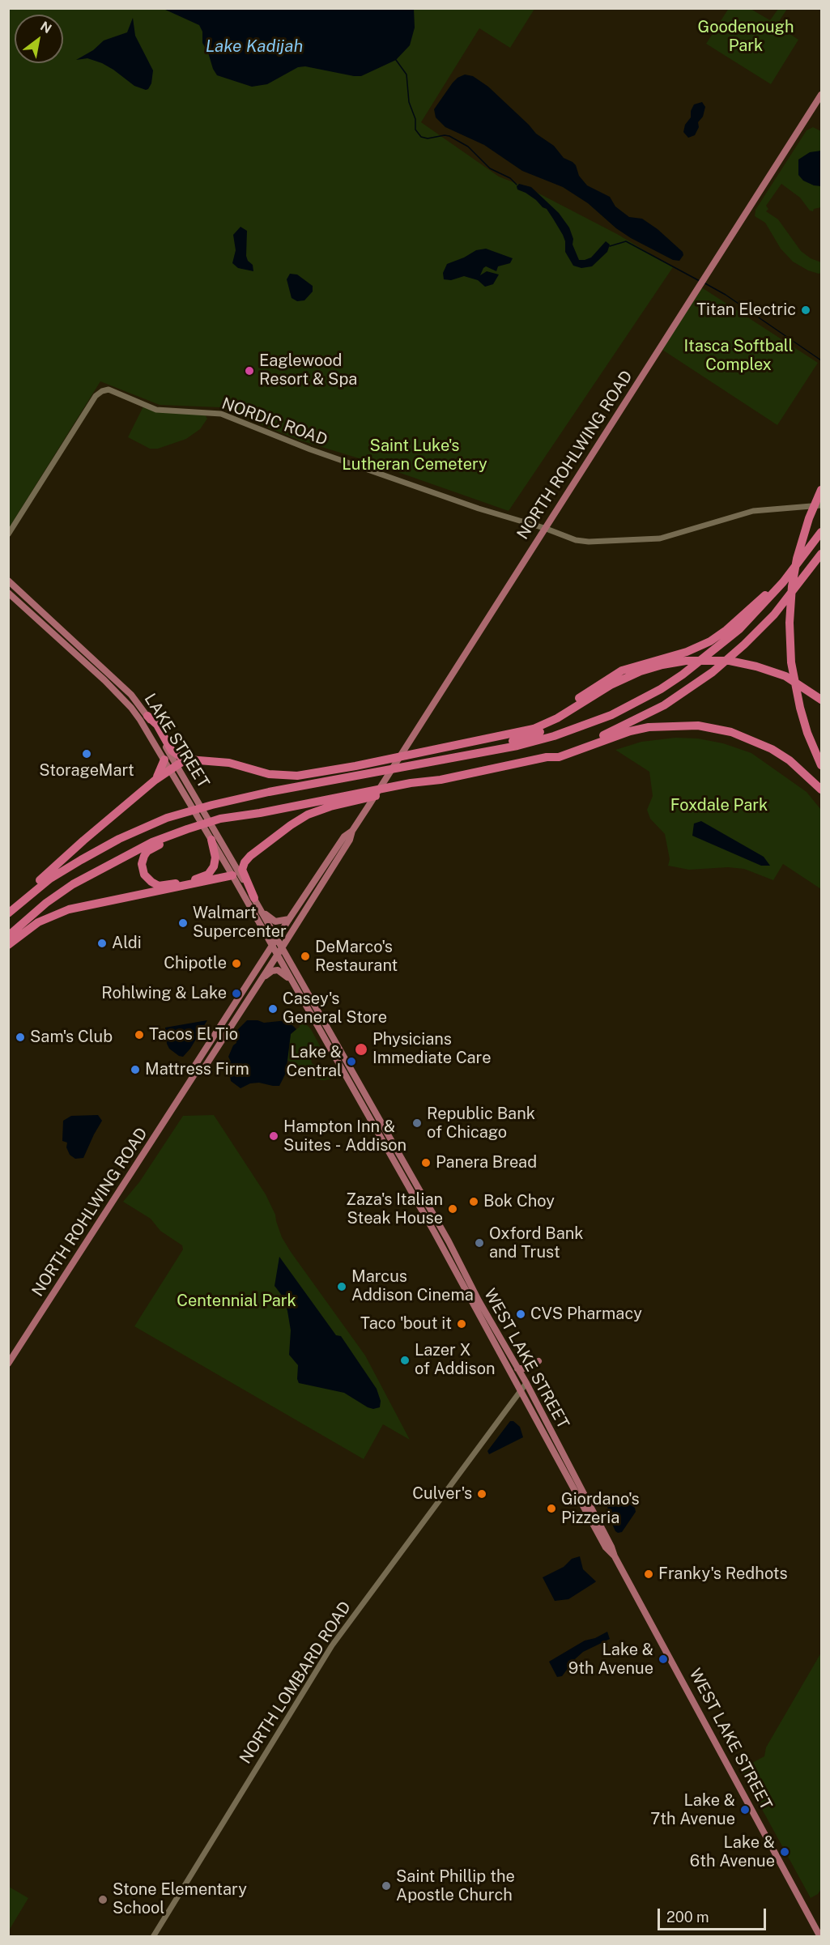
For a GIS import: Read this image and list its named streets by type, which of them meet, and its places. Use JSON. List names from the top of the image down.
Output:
{
  "streets": {
    "main road": ["NORTH ROHLWING ROAD", "LAKE STREET", "WEST LAKE STREET"],
    "street": ["NORDIC ROAD", "NORTH LOMBARD ROAD"]
  },
  "crossings": [
    ["NORDIC ROAD", "NORTH ROHLWING ROAD"],
    ["NORTH ROHLWING ROAD", "LAKE STREET"],
    ["NORTH ROHLWING ROAD", "WEST LAKE STREET"],
    ["LAKE STREET", "WEST LAKE STREET"],
    ["WEST LAKE STREET", "NORTH LOMBARD ROAD"]
  ],
  "water": ["Lake Kadijah"],
  "parks": [
    "Goodenough Park",
    "Itasca Softball Complex",
    "Saint Luke's Lutheran Cemetery",
    "Foxdale Park",
    "Centennial Park"
  ],
  "places": [
    "Titan Electric",
    "Eaglewood Resort & Spa",
    "StorageMart",
    "Walmart Supercenter",
    "Aldi",
    "DeMarco's Restaurant",
    "Chipotle",
    "Rohlwing & Lake",
    "Casey's General Store",
    "Tacos El Tio",
    "Sam's Club",
    "Physicians Immediate Care",
    "Lake & Central",
    "Mattress Firm",
    "Republic Bank of Chicago",
    "Hampton Inn & Suites - Addison",
    "Panera Bread",
    "Bok Choy",
    "Zaza's Italian Steak House",
    "Oxford Bank and Trust",
    "Marcus Addison Cinema",
    "CVS Pharmacy",
    "Taco 'bout it",
    "Lazer X of Addison",
    "Culver's",
    "Giordano's Pizzeria",
    "Franky's Redhots",
    "Lake & 9th Avenue",
    "Lake & 7th Avenue",
    "Lake & 6th Avenue",
    "Saint Phillip the Apostle Church",
    "Stone Elementary School"
  ],
  "scale_bar": "200 m",
  "north": "top right"
}
